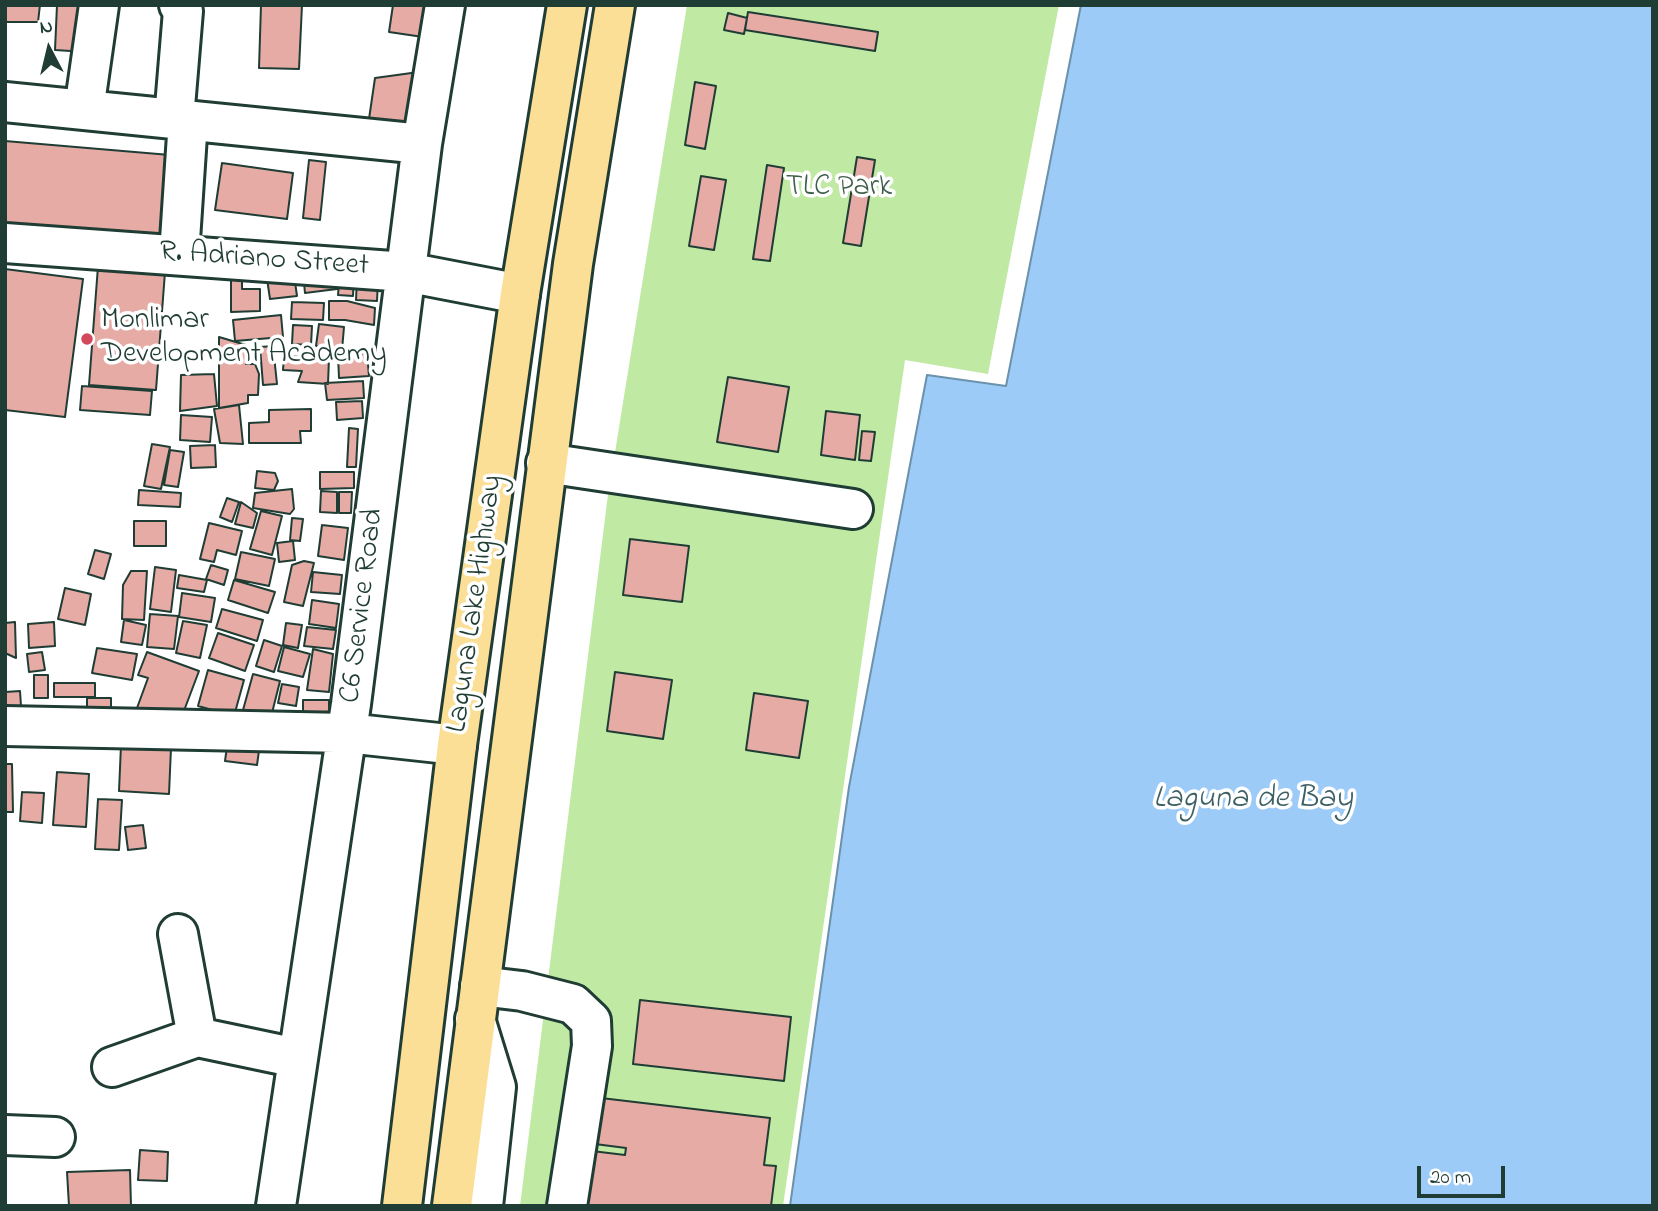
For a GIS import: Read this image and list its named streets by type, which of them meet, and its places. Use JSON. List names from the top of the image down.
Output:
{
  "streets": {
    "main road": ["Laguna Lake Highway"],
    "street": ["R. Adriano Street", "C6 Service Road"]
  },
  "crossings": [
    ["R. Adriano Street", "Laguna Lake Highway"],
    ["R. Adriano Street", "C6 Service Road"]
  ],
  "water": ["Laguna de Bay"],
  "parks": ["TLC Park"],
  "places": ["Monlimar Development Academy"],
  "scale_bar": "20 m",
  "north": "top"
}
